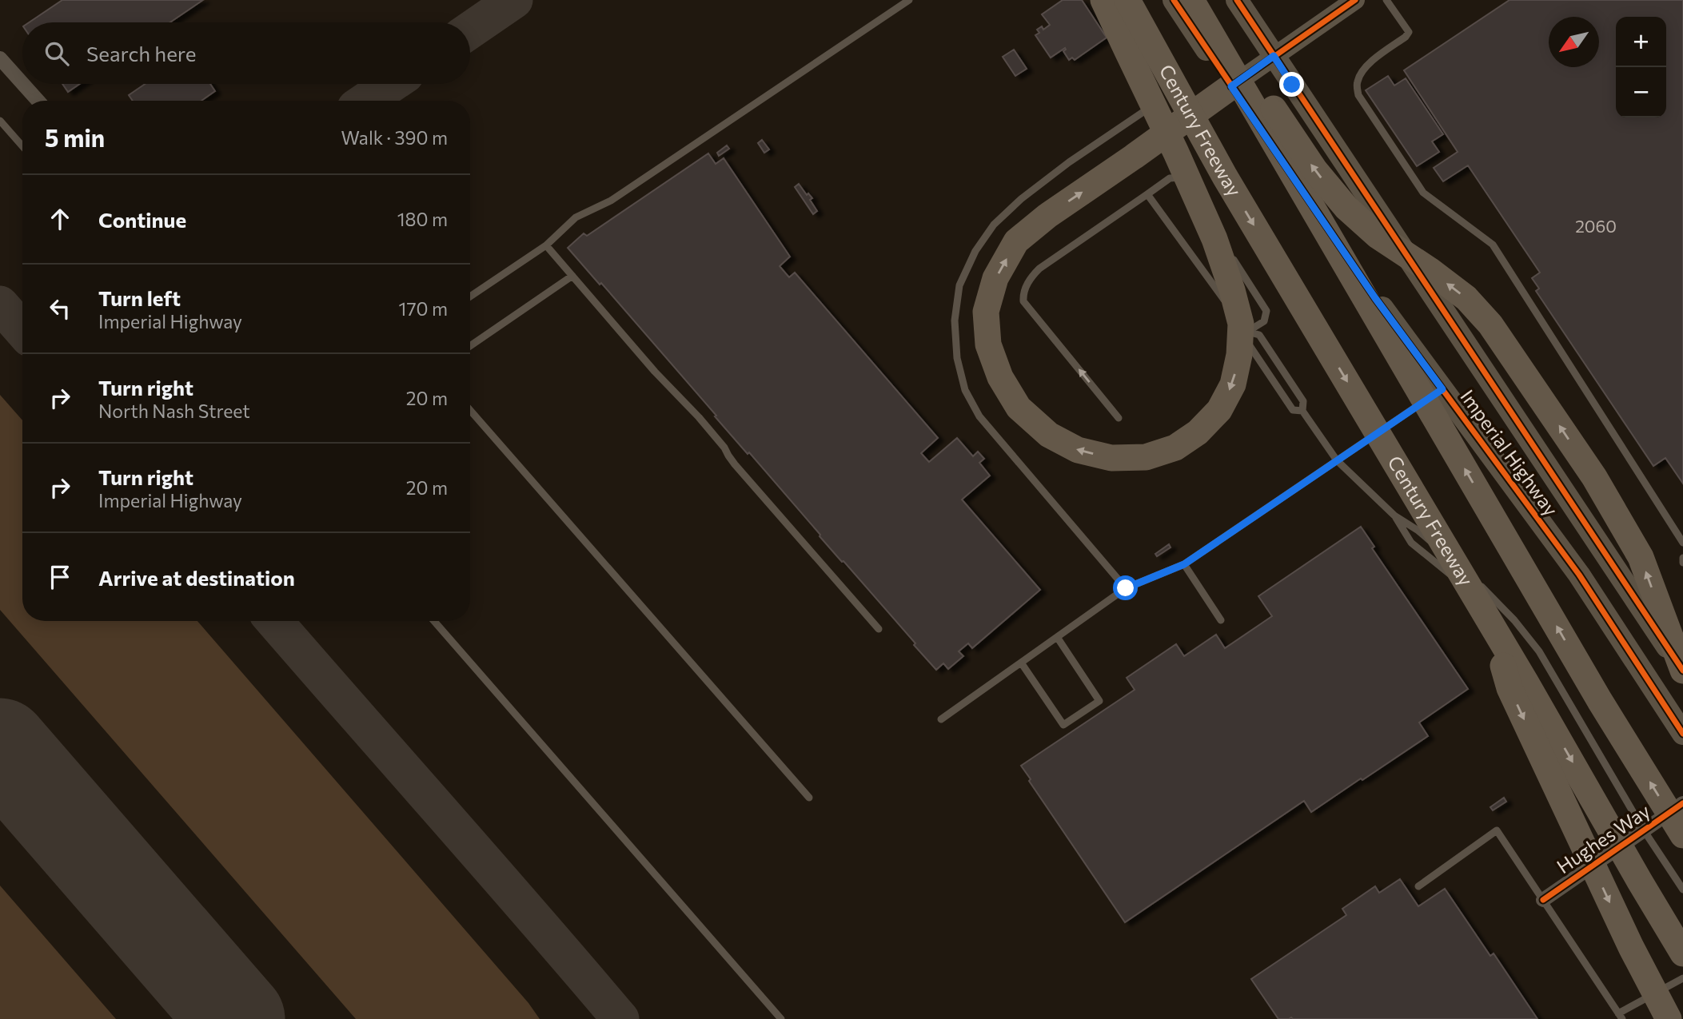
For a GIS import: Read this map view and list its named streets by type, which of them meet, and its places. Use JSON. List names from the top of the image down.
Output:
{
  "streets": {
    "highway": ["Century Freeway"],
    "main road": ["Imperial Highway"],
    "street": ["Hughes Way"]
  },
  "house_numbers": ["2060"],
  "north": "bottom left",
  "page": {
    "map_buttons": ["+", "−"],
    "search": "Search here",
    "heading": ["5 min", "Walk · 390 m"],
    "list": [
      ["Continue", "180 m"],
      ["Turn left", "Imperial Highway", "170 m"],
      ["Turn right", "North Nash Street", "20 m"],
      ["Turn right", "Imperial Highway", "20 m"],
      "Arrive at destination"
    ]
  }
}
